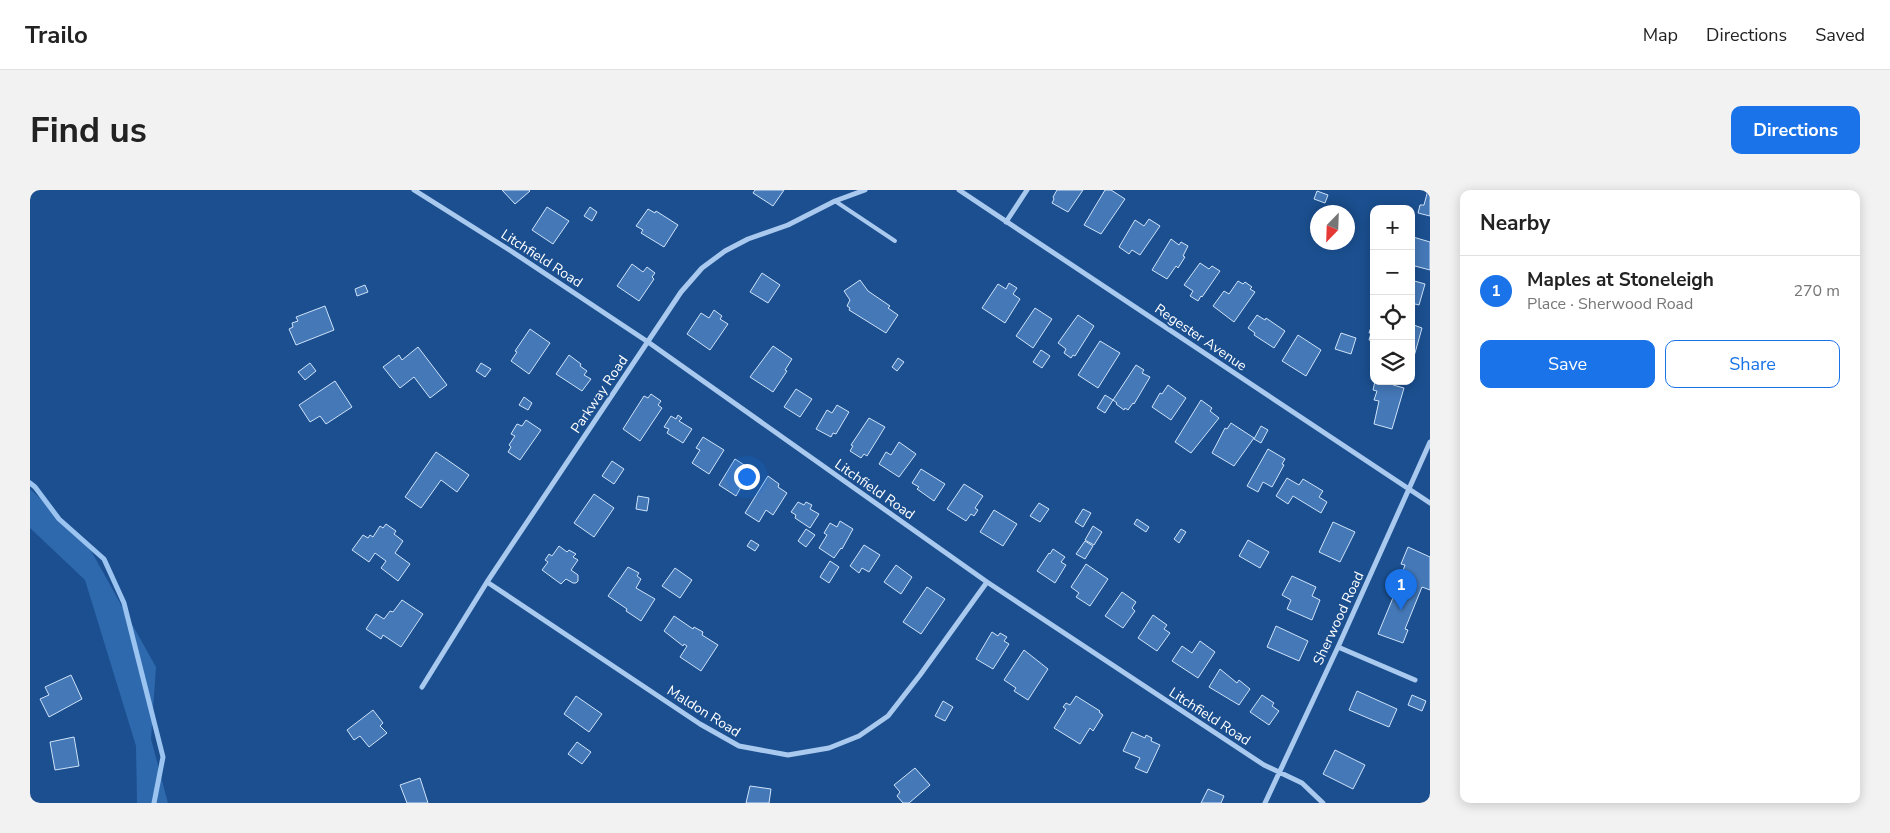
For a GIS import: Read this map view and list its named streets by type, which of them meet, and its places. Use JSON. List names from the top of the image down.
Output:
{
  "streets": {
    "street": [
      "Litchfield Road",
      "Regester Avenue",
      "Parkway Road",
      "Sherwood Road",
      "Maldon Road"
    ]
  },
  "crossings": [
    ["Litchfield Road", "Parkway Road"],
    ["Litchfield Road", "Sherwood Road"],
    ["Litchfield Road", "Maldon Road"],
    ["Regester Avenue", "Sherwood Road"],
    ["Parkway Road", "Maldon Road"]
  ],
  "north": "bottom left",
  "page": {
    "header": "Trailo",
    "nav": ["Map", "Directions", "Saved"],
    "buttons": [
      "Directions",
      ["Save", "Share"]
    ],
    "title": "Find us",
    "heading": "Nearby",
    "map_buttons": ["+", "−"],
    "list": [
      {
        "mark": "1",
        "name": "Maples at Stoneleigh",
        "note": "Place · Sherwood Road",
        "value": "270 m"
      }
    ],
    "pins": "1"
  }
}
